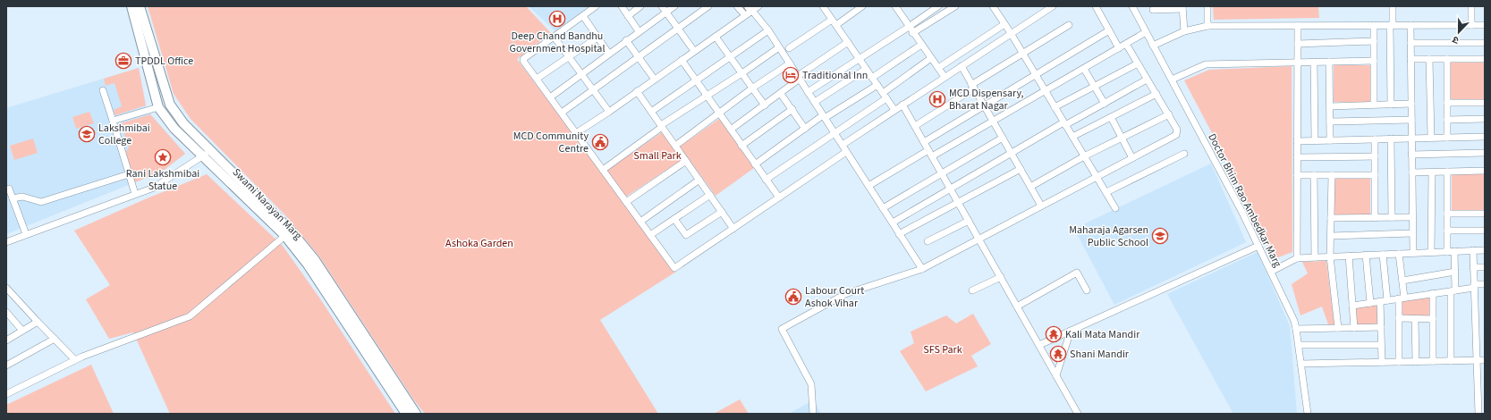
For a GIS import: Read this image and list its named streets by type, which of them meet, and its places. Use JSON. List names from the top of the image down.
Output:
{
  "streets": {
    "main road": ["Swami Narayan Marg"],
    "street": ["Doctor Bhim Rao Ambedkar Marg"]
  },
  "parks": ["Small Park", "Ashoka Garden", "SFS Park"],
  "places": {
    "hospital": ["Deep Chand Bandhu Government Hospital", "MCD Dispensary, Bharat Nagar"],
    "office": ["TPDDL Office"],
    "hotel": ["Traditional Inn"],
    "school or university": ["Lakshmibai College", "Maharaja Agarsen Public School"],
    "public building": ["MCD Community Centre", "Labour Court Ashok Vihar"],
    "place": ["Rani Lakshmibai Statue"],
    "temple": ["Kali Mata Mandir", "Shani Mandir"]
  },
  "north": "bottom"
}
